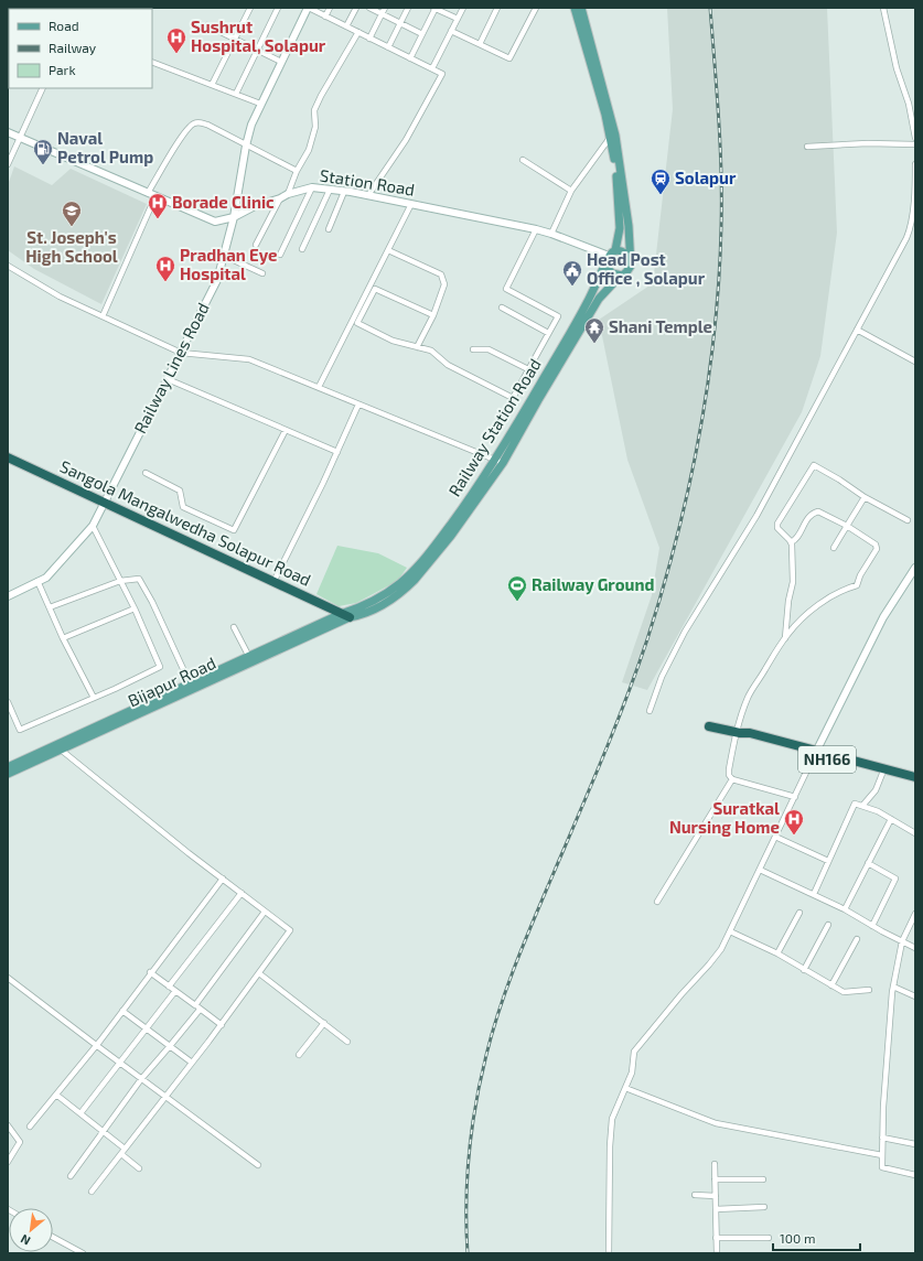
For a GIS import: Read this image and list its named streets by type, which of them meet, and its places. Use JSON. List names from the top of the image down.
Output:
{
  "streets": {
    "highway": ["Sangola Mangalwedha Solapur Road", "NH166"],
    "main road": [
      "Station Road",
      "Railway Lines Road",
      "Railway Station Road",
      "Bijapur Road"
    ]
  },
  "crossings": [
    ["Station Road", "Railway Lines Road"],
    ["Station Road", "Railway Station Road"],
    ["Railway Lines Road", "Sangola Mangalwedha Solapur Road"],
    ["Railway Station Road", "Sangola Mangalwedha Solapur Road"],
    ["Railway Station Road", "Bijapur Road"],
    ["Sangola Mangalwedha Solapur Road", "Bijapur Road"]
  ],
  "places": {
    "hospital": [
      "Sushrut Hospital, Solapur",
      "Borade Clinic",
      "Pradhan Eye Hospital",
      "Suratkal Nursing Home"
    ],
    "fuel station": ["Naval Petrol Pump"],
    "station": ["Solapur"],
    "school or university": ["St. Joseph's High School"],
    "public building": ["Head Post Office , Solapur"],
    "temple": ["Shani Temple"],
    "sports": ["Railway Ground"]
  },
  "legend": ["Road", "Railway", "Park"],
  "scale_bar": "100 m",
  "north": "bottom left"
}
